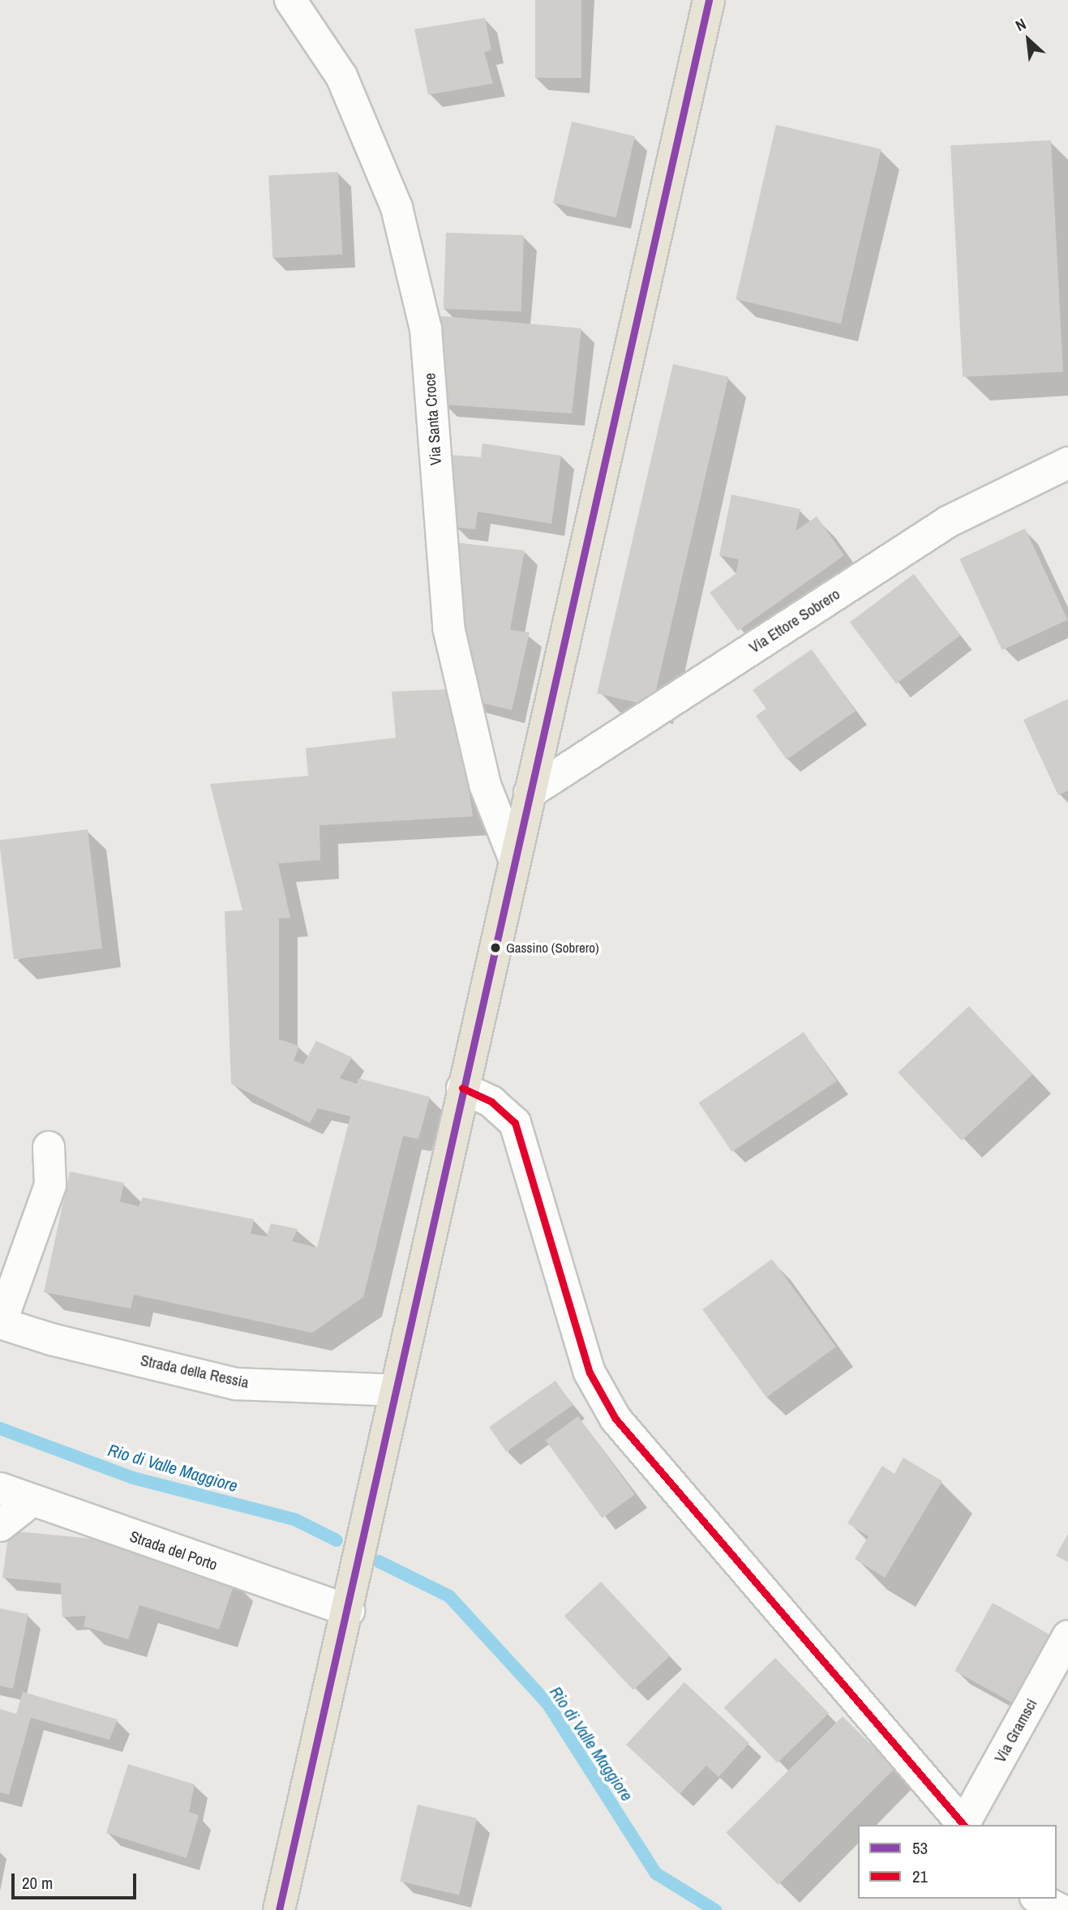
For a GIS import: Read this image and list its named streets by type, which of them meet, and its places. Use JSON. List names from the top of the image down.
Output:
{
  "streets": {
    "street": [
      "Via Santa Croce",
      "Via Ettore Sobrero",
      "Strada della Ressia",
      "Strada del Porto",
      "Via Gramsci"
    ]
  },
  "water": ["Rio di Valle Maggiore"],
  "places": ["Gassino (Sobrero)"],
  "lines": ["transit line 53", "transit line 21"],
  "legend": ["53", "21"],
  "scale_bar": "20 m",
  "north": "top left"
}
